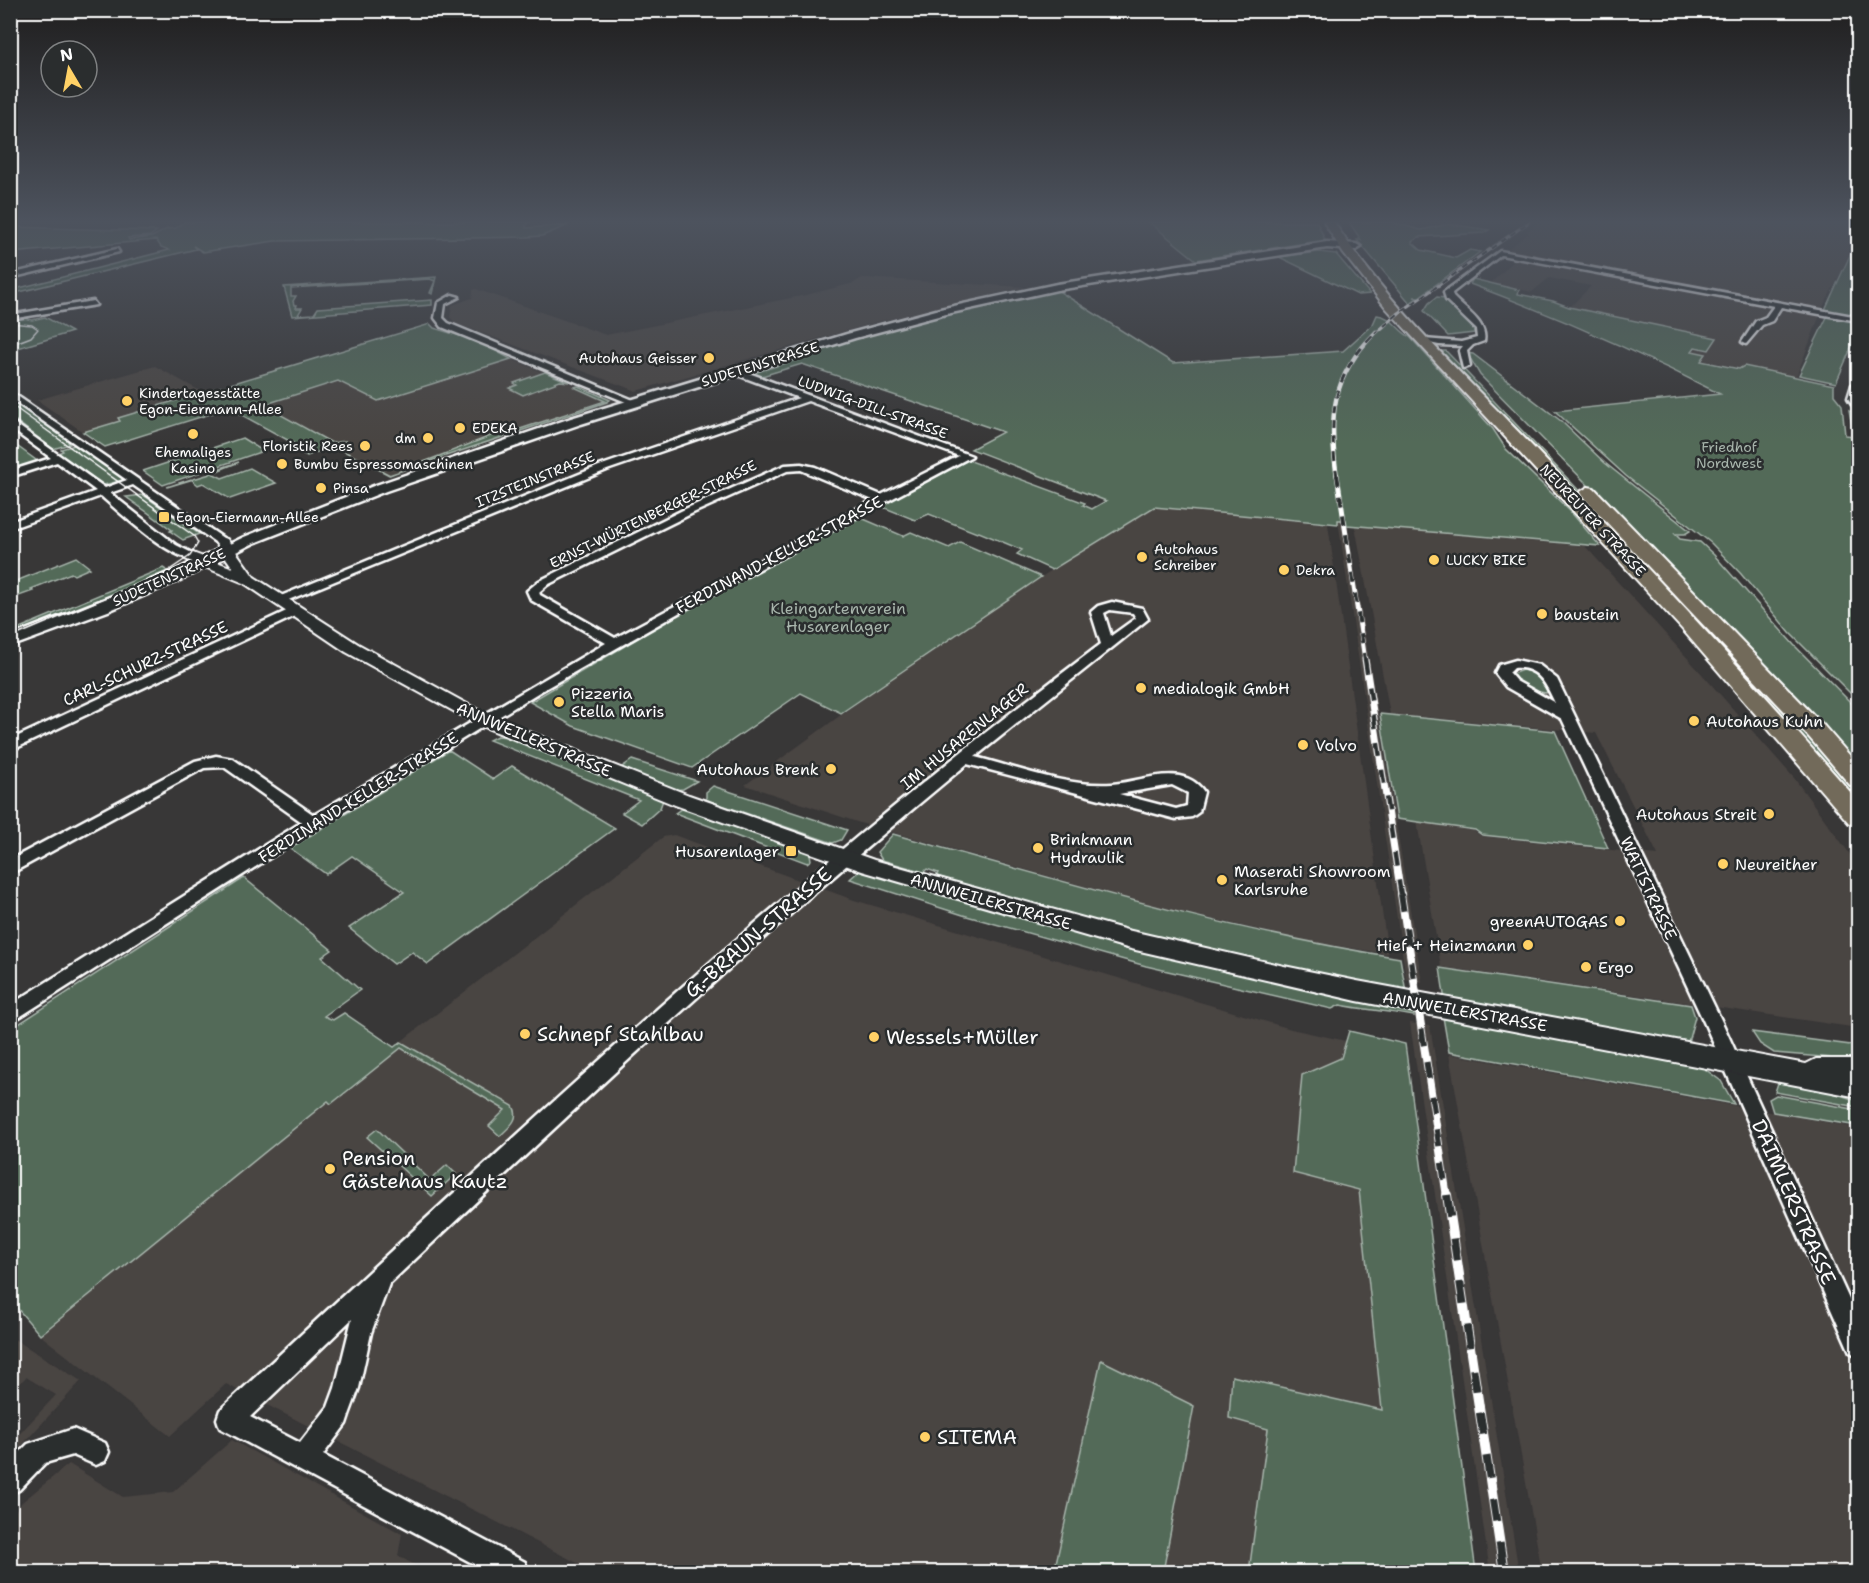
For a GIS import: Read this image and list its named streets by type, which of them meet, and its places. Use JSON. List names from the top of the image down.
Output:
{
  "streets": {
    "main road": ["SUDETENSTRASSE", "NEUREUTER STRASSE"],
    "street": [
      "LUDWIG-DILL-STRASSE",
      "ITZSTEINSTRASSE",
      "ERNST-WÜRTENBERGER-STRASSE",
      "FERDINAND-KELLER-STRASSE",
      "CARL-SCHURZ-STRASSE",
      "IM HUSARENLAGER",
      "ANNWEILERSTRASSE",
      "WATTSTRASSE",
      "G.-BRAUN-STRASSE",
      "DAIMLERSTRASSE"
    ]
  },
  "crossings": [
    ["SUDETENSTRASSE", "LUDWIG-DILL-STRASSE"],
    ["SUDETENSTRASSE", "ANNWEILERSTRASSE"],
    ["LUDWIG-DILL-STRASSE", "ITZSTEINSTRASSE"],
    ["LUDWIG-DILL-STRASSE", "FERDINAND-KELLER-STRASSE"],
    ["ITZSTEINSTRASSE", "ANNWEILERSTRASSE"],
    ["ERNST-WÜRTENBERGER-STRASSE", "FERDINAND-KELLER-STRASSE"],
    ["FERDINAND-KELLER-STRASSE", "ANNWEILERSTRASSE"],
    ["CARL-SCHURZ-STRASSE", "ANNWEILERSTRASSE"],
    ["IM HUSARENLAGER", "ANNWEILERSTRASSE"],
    ["IM HUSARENLAGER", "G.-BRAUN-STRASSE"],
    ["ANNWEILERSTRASSE", "WATTSTRASSE"],
    ["ANNWEILERSTRASSE", "G.-BRAUN-STRASSE"],
    ["ANNWEILERSTRASSE", "DAIMLERSTRASSE"],
    ["WATTSTRASSE", "DAIMLERSTRASSE"]
  ],
  "parks": ["Friedhof Nordwest", "Kleingartenverein Husarenlager"],
  "places": {
    "other": [
      "Autohaus Geisser",
      "Kindertagesstätte Egon-Eiermann-Allee",
      "EDEKA",
      "Ehemaliges Kasino",
      "dm",
      "Floristik Rees",
      "Bumbu Espressomaschinen",
      "Pinsa",
      "Autohaus Schreiber",
      "LUCKY BIKE",
      "Dekra",
      "baustein",
      "medialogik GmbH",
      "Pizzeria Stella Maris",
      "Autohaus Kuhn",
      "Volvo",
      "Autohaus Brenk",
      "Autohaus Streit",
      "Brinkmann Hydraulik",
      "Neureither",
      "Maserati Showroom Karlsruhe",
      "greenAUTOGAS",
      "Hief + Heinzmann",
      "Ergo",
      "Schnepf Stahlbau",
      "Wessels+Müller",
      "Pension Gästehaus Kautz",
      "SITEMA"
    ],
    "transit": ["Egon-Eiermann-Allee", "Husarenlager"]
  },
  "north": "top"
}
